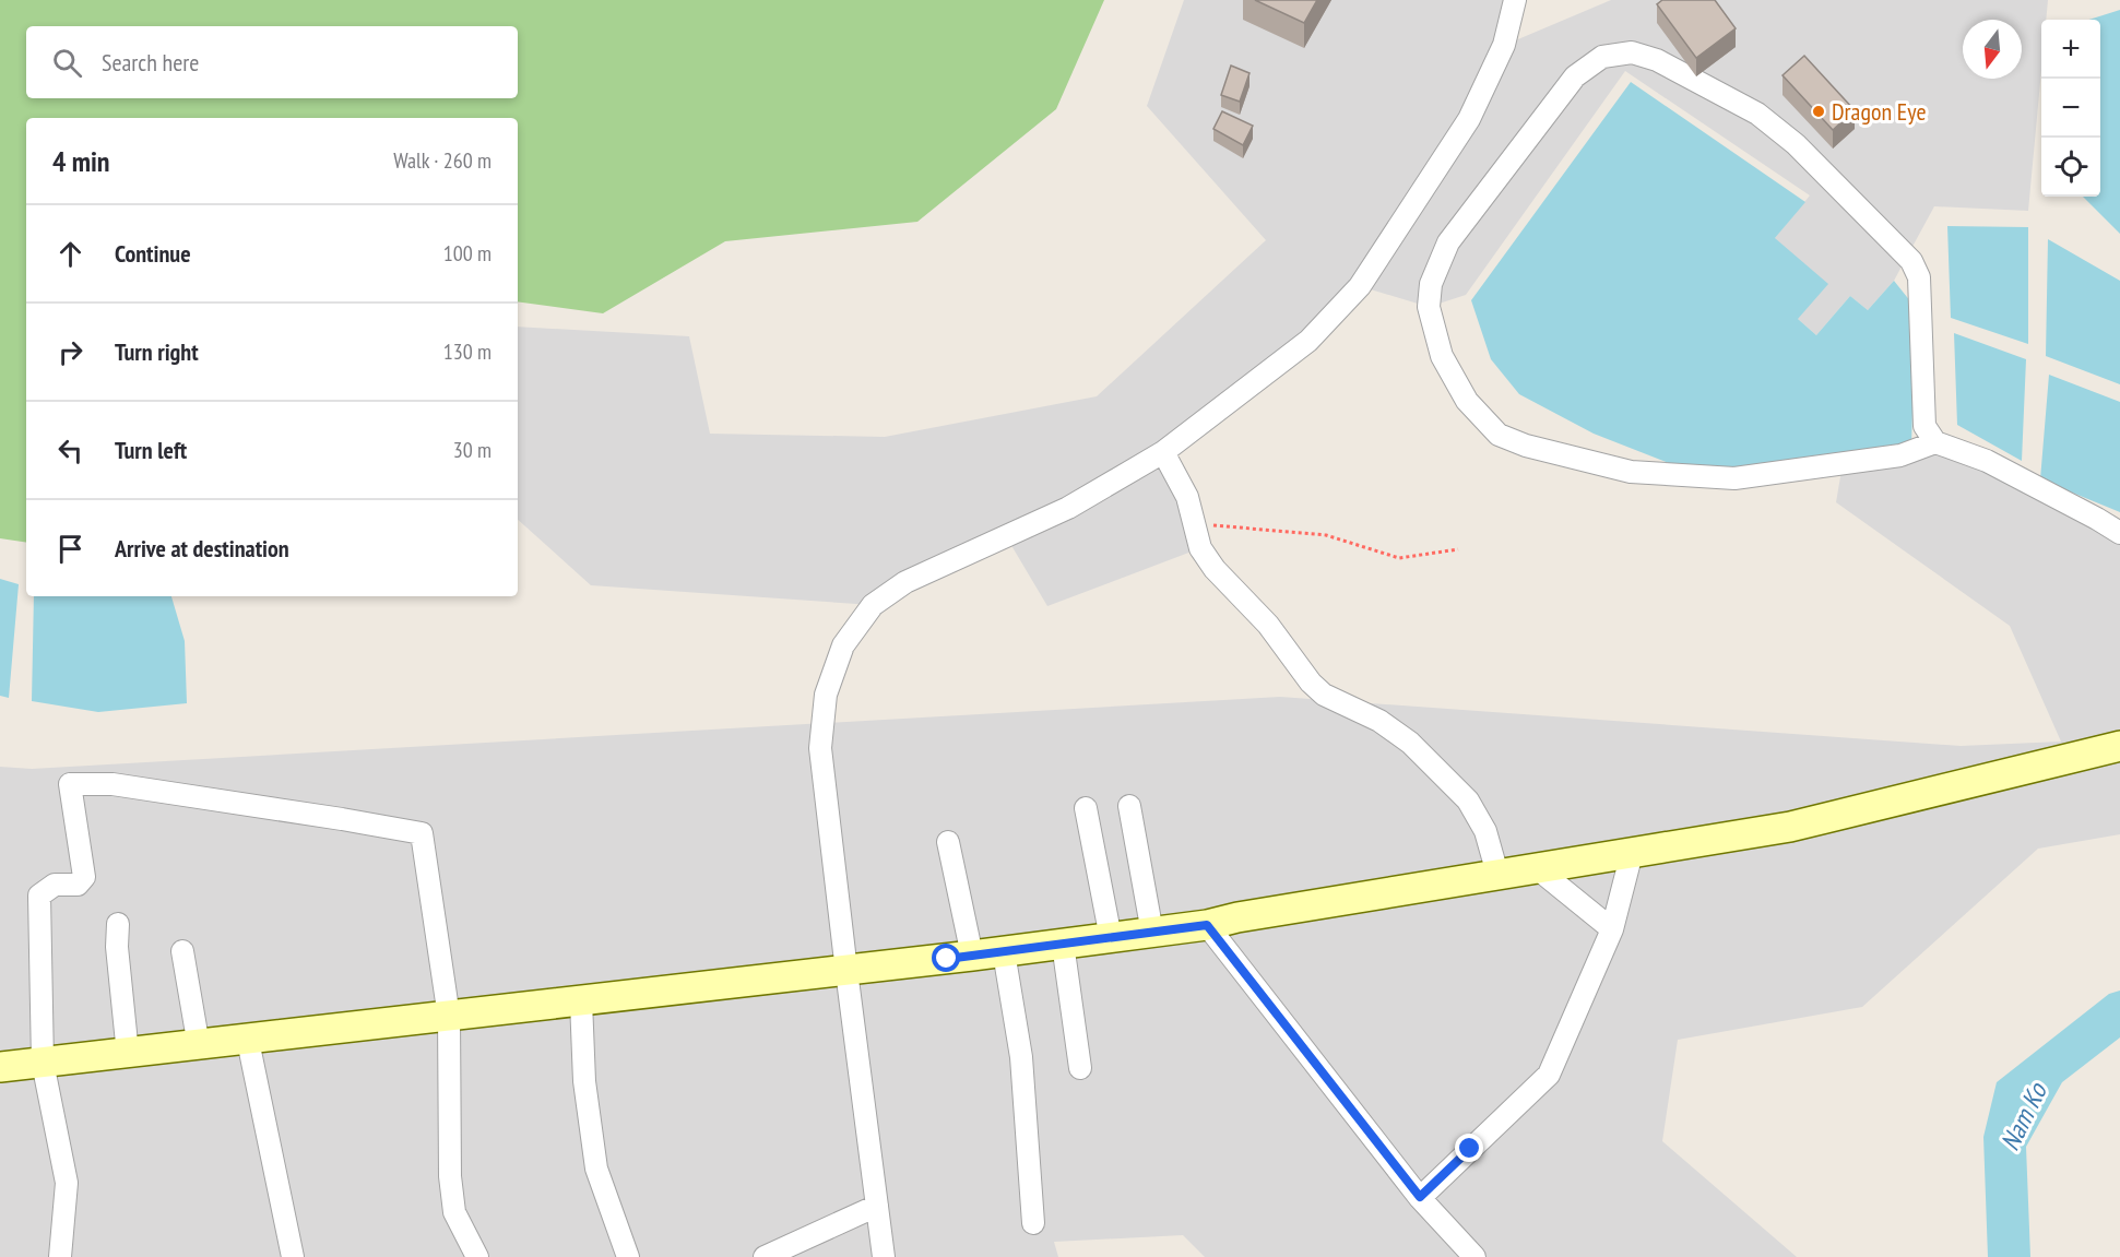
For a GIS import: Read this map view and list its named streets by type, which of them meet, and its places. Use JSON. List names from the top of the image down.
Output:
{
  "water": ["Nam Ko"],
  "places": ["Dragon Eye"],
  "north": "bottom",
  "page": {
    "map_buttons": ["+", "−"],
    "search": "Search here",
    "heading": ["4 min", "Walk · 260 m"],
    "list": [
      ["Continue", "100 m"],
      ["Turn right", "130 m"],
      ["Turn left", "30 m"],
      "Arrive at destination"
    ]
  }
}
